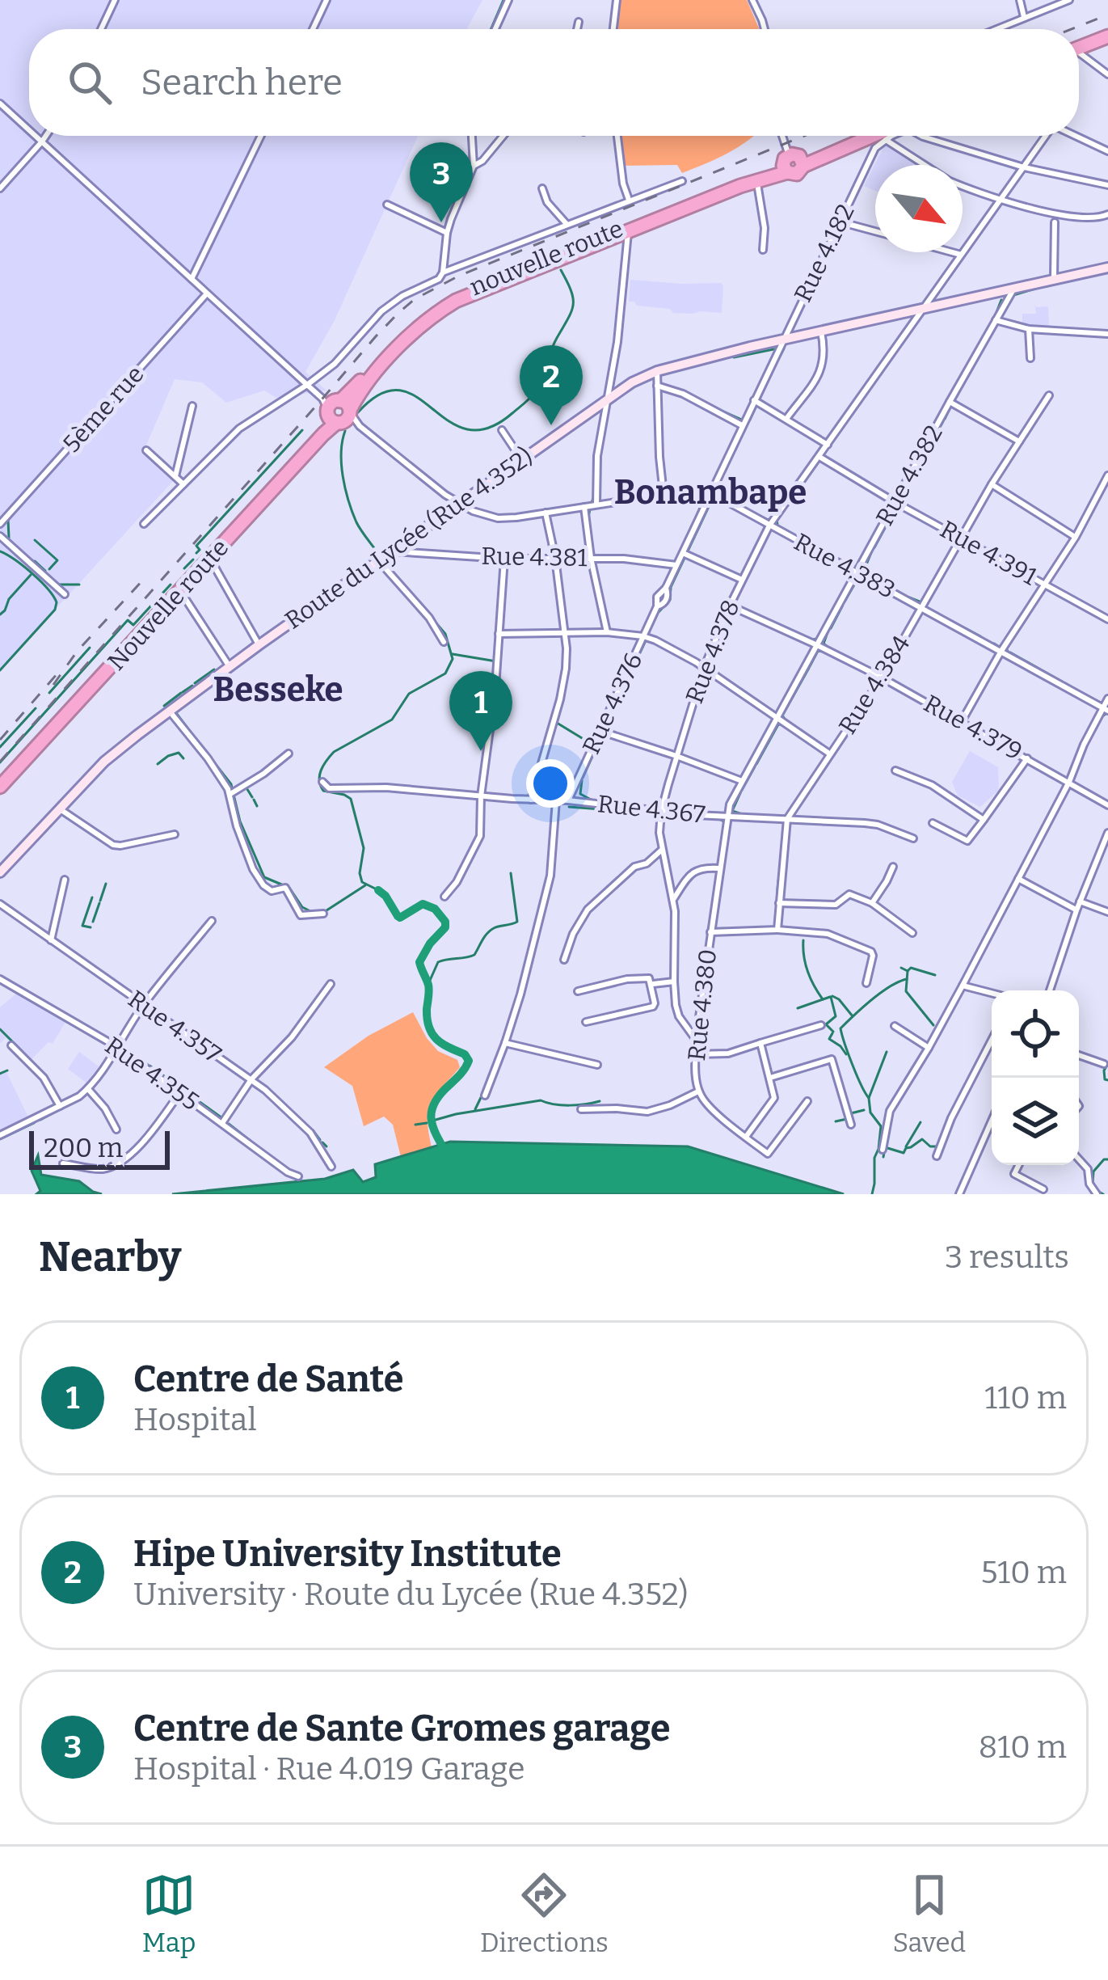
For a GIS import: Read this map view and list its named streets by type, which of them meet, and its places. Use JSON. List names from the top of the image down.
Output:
{
  "streets": {
    "highway": ["nouvelle route", "Nouvelle route"],
    "main road": ["Route du Lycée (Rue 4.352)"],
    "street": [
      "Rue 4.182",
      "5ème rue",
      "Rue 4.382",
      "Rue 4.391",
      "Rue 4.381",
      "Rue 4.383",
      "Rue 4.378",
      "Rue 4.384",
      "Rue 4.376",
      "Rue 4.379",
      "Rue 4.367",
      "Rue 4.380",
      "Rue 4.357",
      "Rue 4.355"
    ]
  },
  "crossings": [
    ["Rue 4.182", "Route du Lycée (Rue 4.352)"],
    ["nouvelle route", "Nouvelle route"],
    ["Rue 4.382", "Route du Lycée (Rue 4.352)"],
    ["Rue 4.382", "Rue 4.391"],
    ["Rue 4.382", "Rue 4.383"],
    ["Rue 4.382", "Rue 4.379"],
    ["Rue 4.382", "Rue 4.367"],
    ["Rue 4.382", "Rue 4.380"],
    ["Route du Lycée (Rue 4.352)", "Rue 4.381"],
    ["Route du Lycée (Rue 4.352)", "Rue 4.378"],
    ["Rue 4.391", "Rue 4.378"],
    ["Rue 4.391", "Rue 4.384"],
    ["Rue 4.381", "Rue 4.376"],
    ["Rue 4.383", "Rue 4.378"],
    ["Rue 4.383", "Rue 4.384"],
    ["Rue 4.378", "Rue 4.379"],
    ["Rue 4.378", "Rue 4.367"],
    ["Rue 4.378", "Rue 4.380"],
    ["Rue 4.384", "Rue 4.379"],
    ["Rue 4.384", "Rue 4.367"],
    ["Rue 4.376", "Rue 4.367"],
    ["Rue 4.367", "Rue 4.380"]
  ],
  "districts": ["Bonambape", "Besseke"],
  "scale_bar": "200 m",
  "north": "bottom right",
  "page": {
    "search": "Search here",
    "pins": ["3", "2", "1"],
    "scale": "200 m",
    "heading": ["Nearby", "3 results"],
    "list": [
      {
        "mark": "1",
        "name": "Centre de Santé",
        "note": "Hospital",
        "value": "110 m"
      },
      {
        "mark": "2",
        "name": "Hipe University Institute",
        "note": "University · Route du Lycée (Rue 4.352)",
        "value": "510 m"
      },
      {
        "mark": "3",
        "name": "Centre de Sante Gromes garage",
        "note": "Hospital · Rue 4.019 Garage",
        "value": "810 m"
      }
    ],
    "nav": ["Map", "Directions", "Saved"]
  }
}
